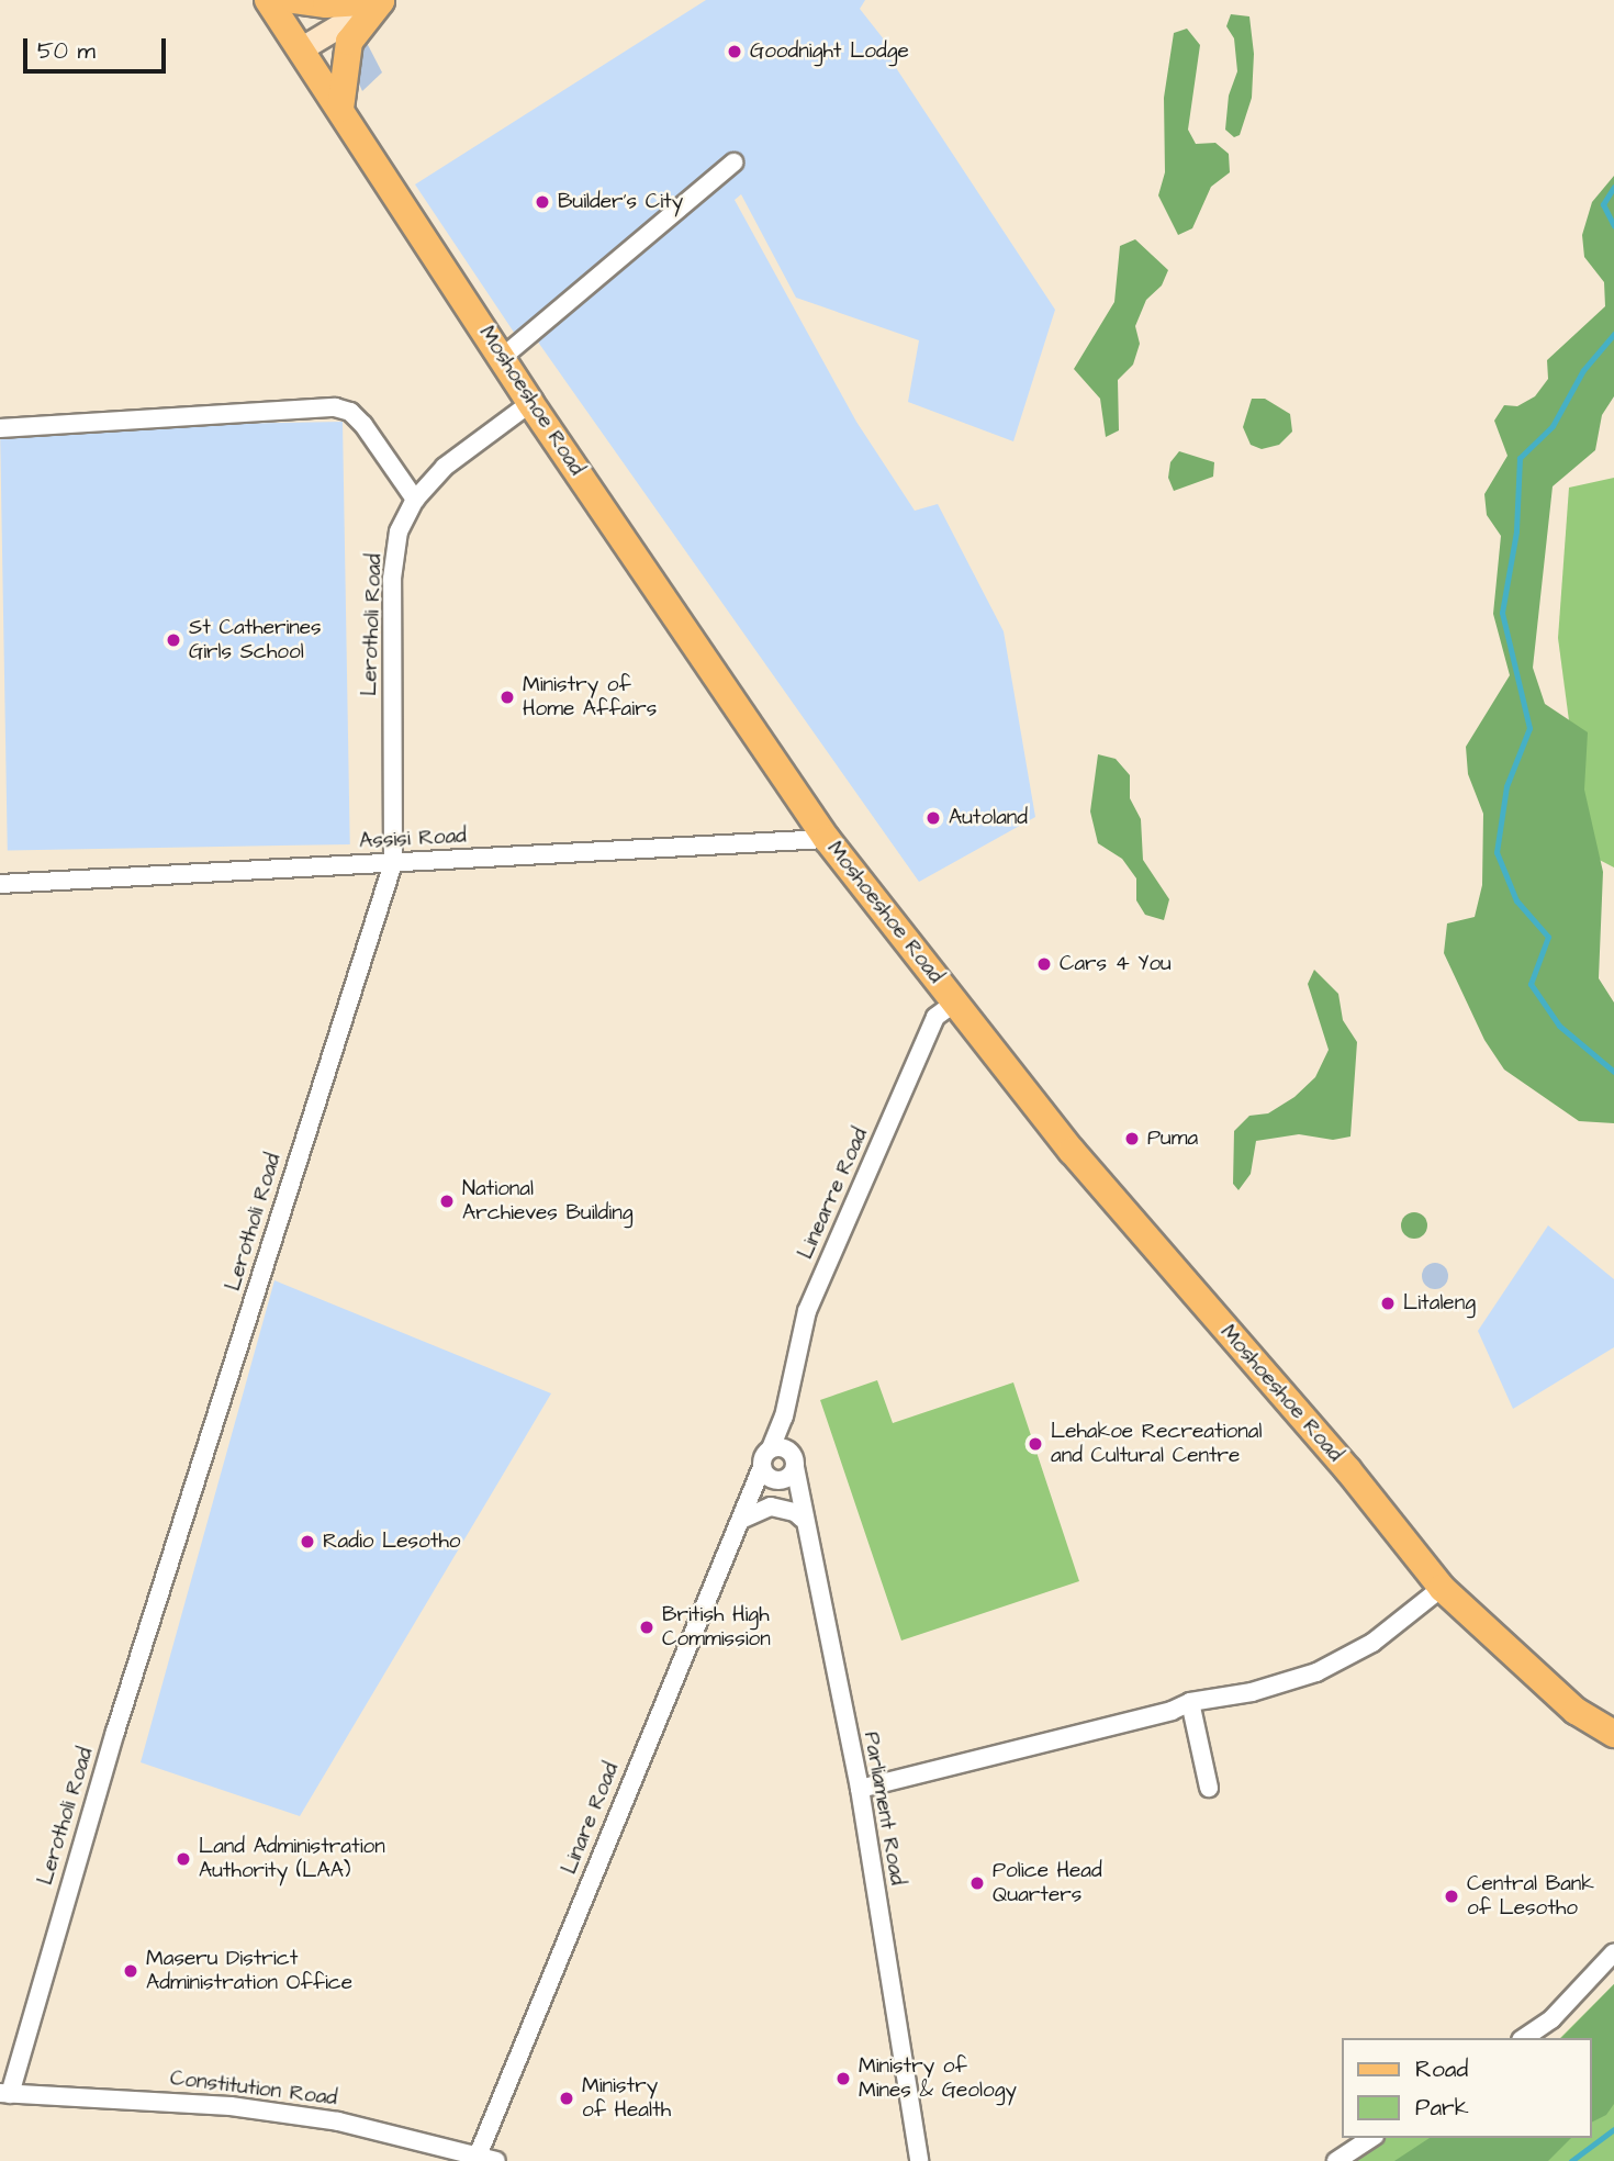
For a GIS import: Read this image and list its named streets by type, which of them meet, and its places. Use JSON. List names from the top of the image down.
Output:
{
  "streets": {
    "main road": ["Moshoeshoe Road"],
    "street": [
      "Lerotholi Road",
      "Assisi Road",
      "Linearre Road",
      "Parliament Road",
      "Linare Road",
      "Constitution Road"
    ]
  },
  "crossings": [
    ["Moshoeshoe Road", "Lerotholi Road"],
    ["Moshoeshoe Road", "Assisi Road"],
    ["Moshoeshoe Road", "Linearre Road"],
    ["Lerotholi Road", "Assisi Road"],
    ["Lerotholi Road", "Constitution Road"],
    ["Linearre Road", "Parliament Road"],
    ["Linearre Road", "Linare Road"],
    ["Parliament Road", "Linare Road"],
    ["Linare Road", "Constitution Road"]
  ],
  "places": [
    "Goodnight Lodge",
    "Builder's City",
    "St Catherines Girls School",
    "Ministry of Home Affairs",
    "Autoland",
    "Cars 4 You",
    "Puma",
    "National Archieves Building",
    "Litaleng",
    "Lehakoe Recreational and Cultural Centre",
    "Radio Lesotho",
    "British High Commission",
    "Land Administration Authority (LAA)",
    "Police Head Quarters",
    "Central Bank of Lesotho",
    "Maseru District Administration Office",
    "Ministry of Mines & Geology",
    "Ministry of Health"
  ],
  "legend": ["Road", "Park"],
  "scale_bar": "50 m"
}
